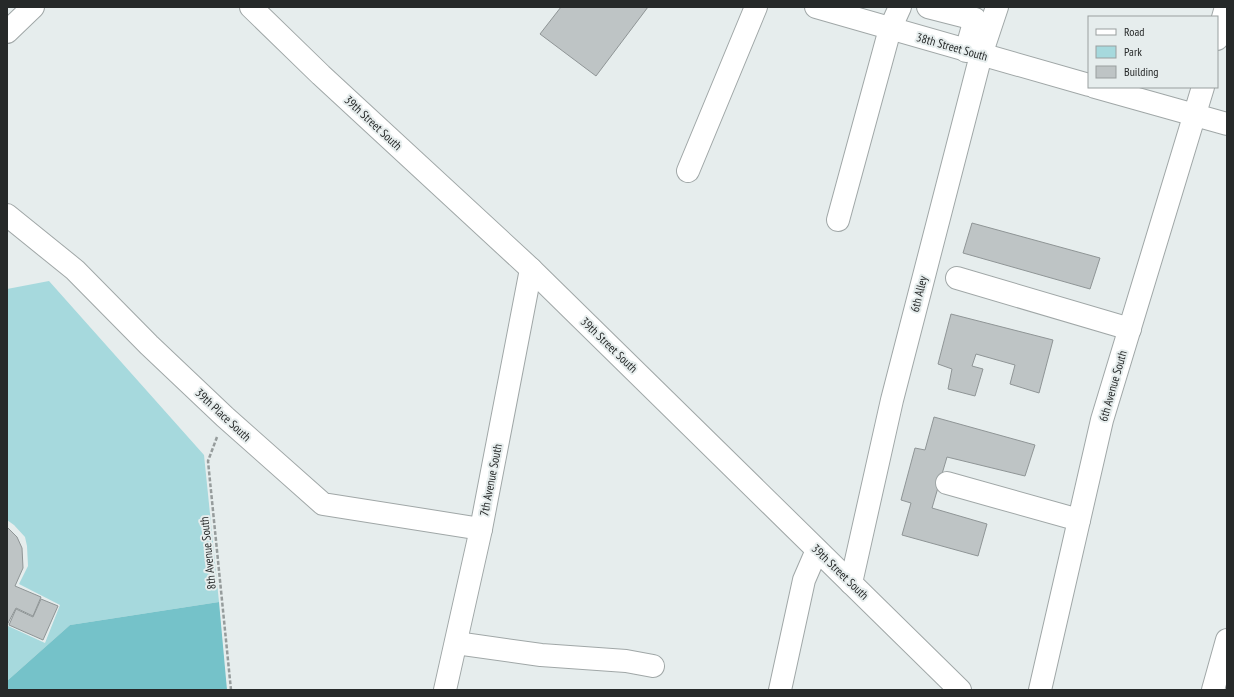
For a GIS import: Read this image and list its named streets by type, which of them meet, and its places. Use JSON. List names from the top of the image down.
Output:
{
  "streets": {
    "street": [
      "38th Street South",
      "39th Street South",
      "6th Alley",
      "6th Avenue South",
      "39th Place South",
      "7th Avenue South"
    ],
    "path": ["8th Avenue South"]
  },
  "crossings": [
    ["38th Street South", "6th Alley"],
    ["39th Street South", "6th Alley"],
    ["39th Street South", "7th Avenue South"],
    ["39th Place South", "7th Avenue South"],
    ["39th Place South", "8th Avenue South"]
  ],
  "legend": ["Road", "Park", "Building"]
}
